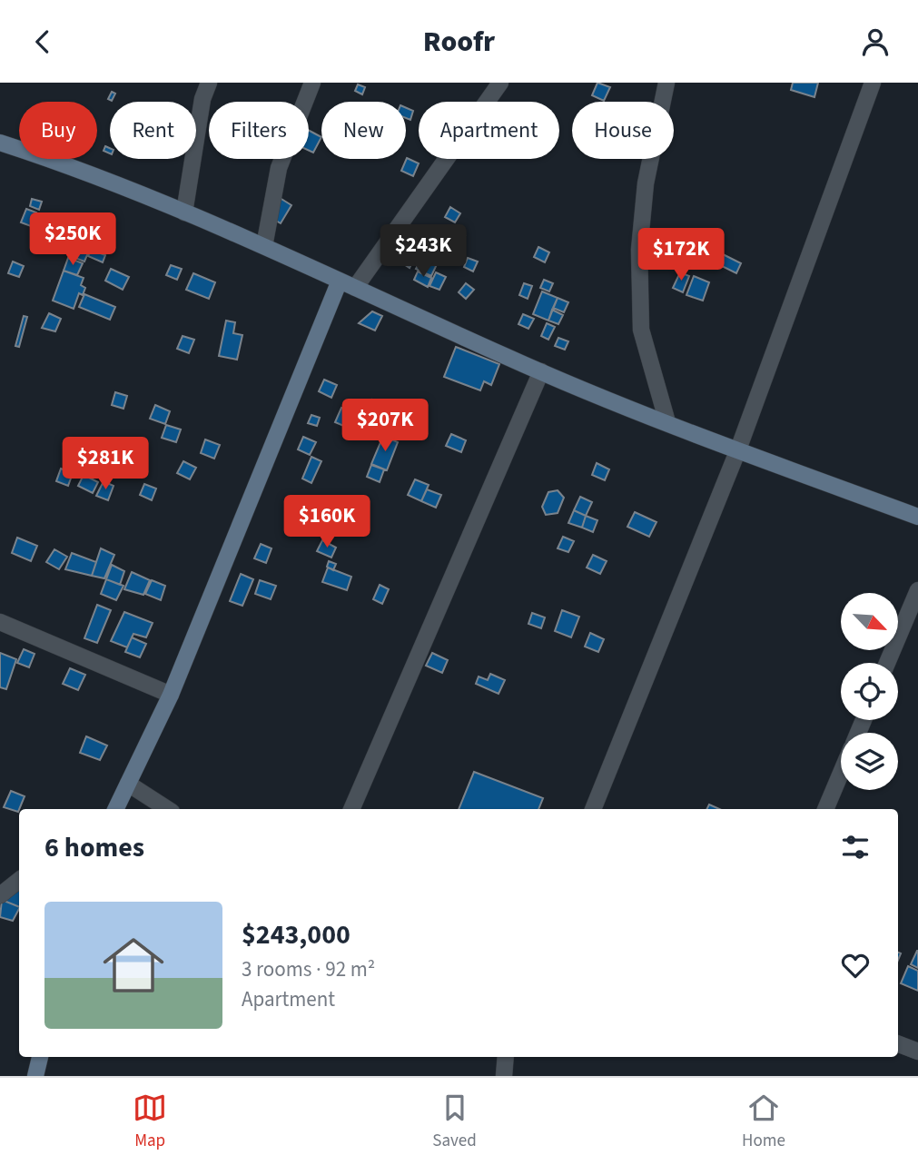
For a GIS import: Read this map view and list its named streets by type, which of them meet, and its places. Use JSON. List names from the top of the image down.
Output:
{
  "north": "bottom right",
  "page": {
    "header": "Roofr",
    "chip": [
      "Buy",
      "Rent",
      "Filters",
      "New",
      "Apartment",
      "House"
    ],
    "price": [
      "$250K",
      "$243K",
      "$172K",
      "$207K",
      "$281K",
      "$160K"
    ],
    "heading": "6 homes",
    "list": [
      {
        "name": "$243,000",
        "note": "3 rooms · 92 m² · Apartment"
      }
    ],
    "tabs": ["Map", "Saved", "Home"]
  }
}
